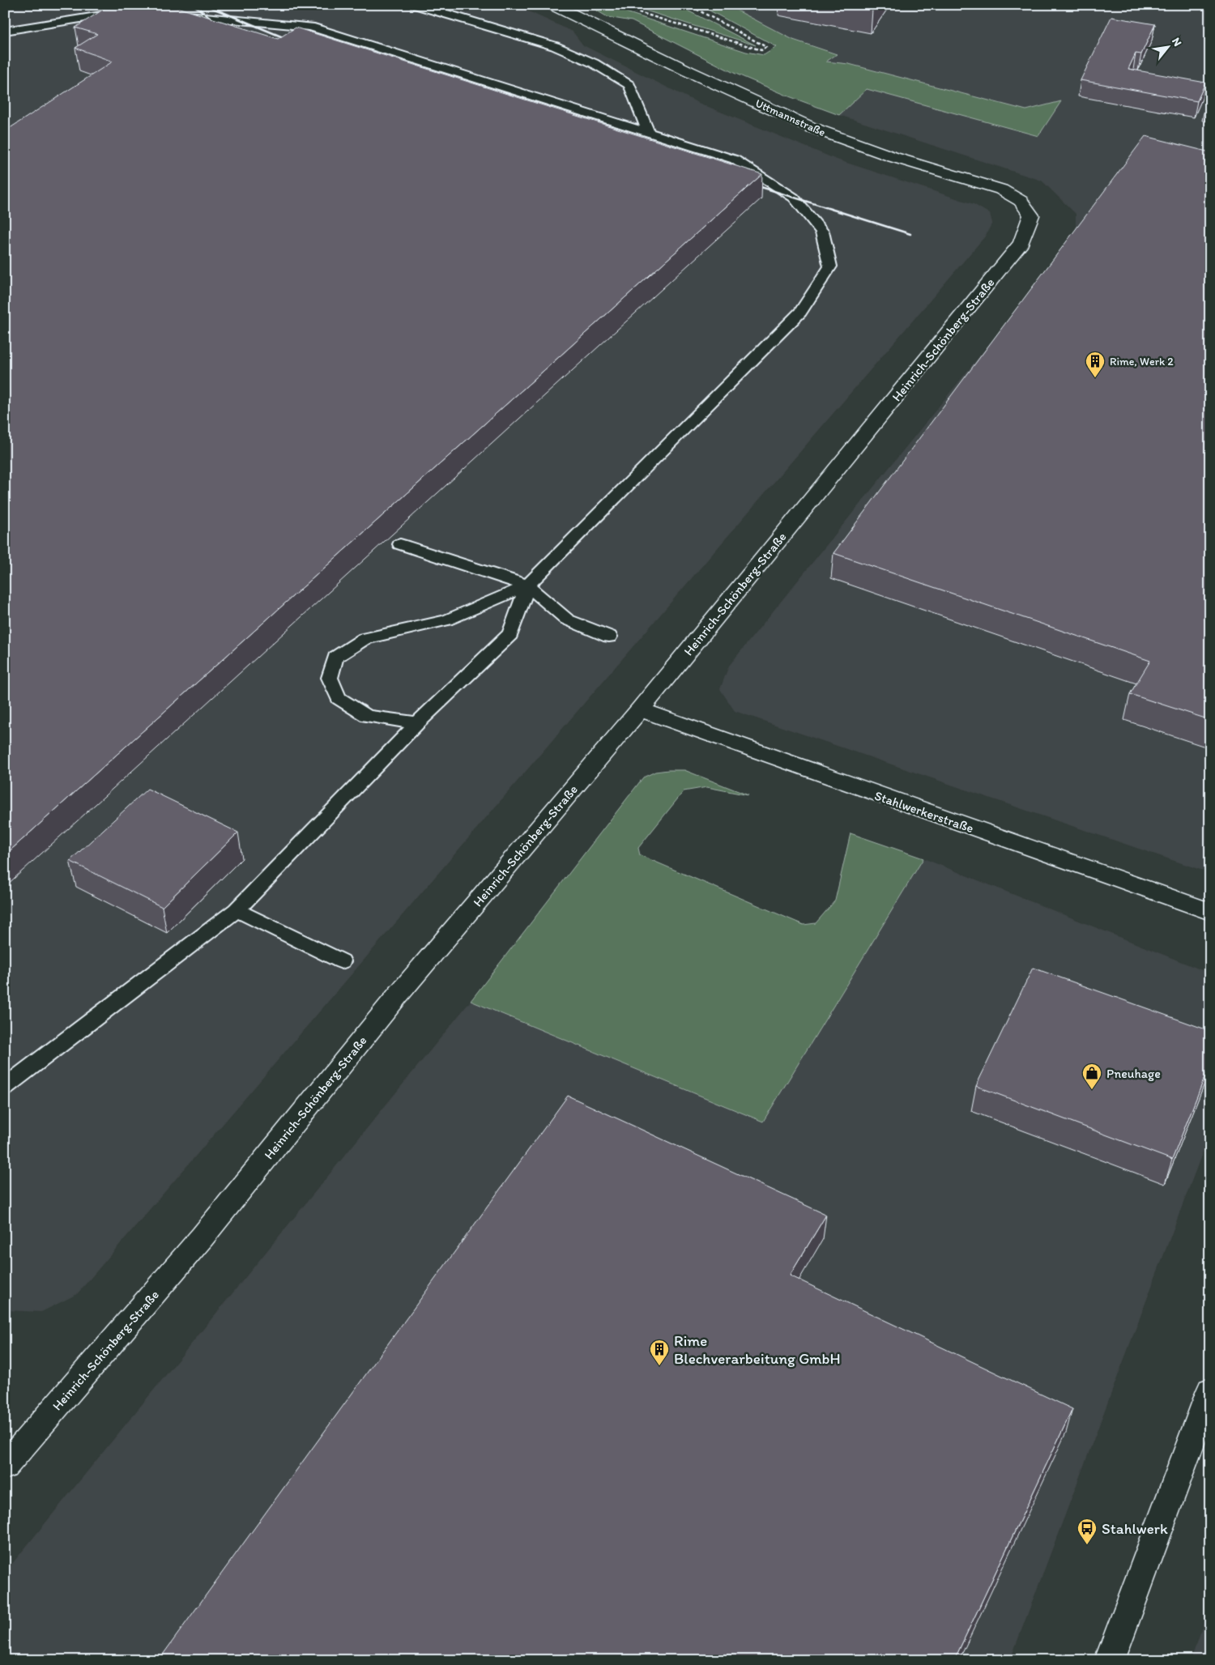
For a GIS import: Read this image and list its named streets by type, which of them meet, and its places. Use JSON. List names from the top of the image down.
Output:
{
  "streets": {
    "street": ["Uttmannstraße", "Heinrich-Schönberg-Straße", "Stahlwerkerstraße"]
  },
  "crossings": [
    ["Uttmannstraße", "Heinrich-Schönberg-Straße"],
    ["Heinrich-Schönberg-Straße", "Stahlwerkerstraße"]
  ],
  "places": {
    "building": ["Rime, Werk 2", "Rime Blechverarbeitung GmbH"],
    "shop": ["Pneuhage"],
    "bus stop": ["Stahlwerk"]
  },
  "north": "top right"
}
